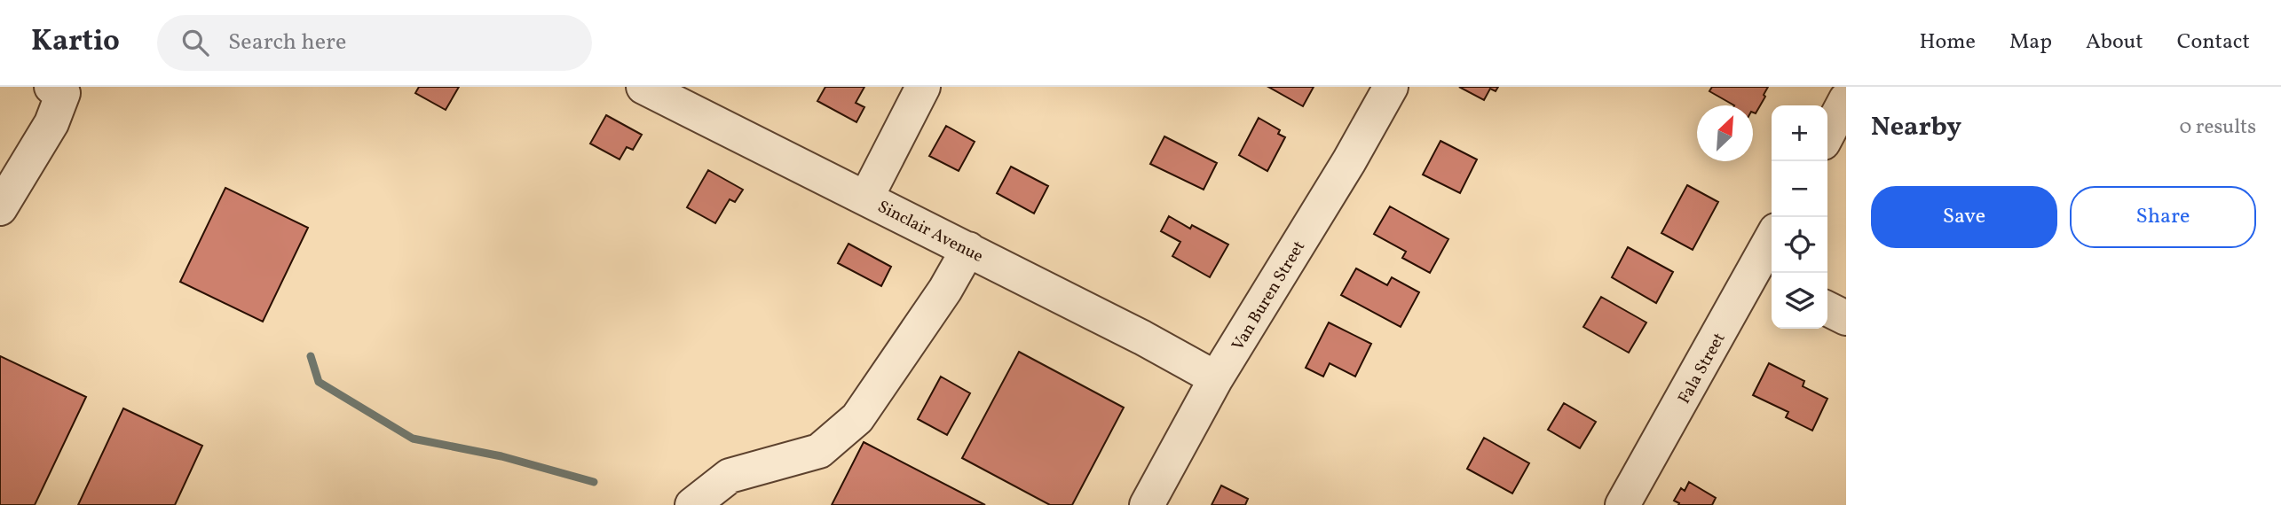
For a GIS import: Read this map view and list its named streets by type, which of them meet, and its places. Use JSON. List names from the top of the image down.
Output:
{
  "streets": {
    "street": ["Sinclair Avenue", "Van Buren Street", "Fala Street"]
  },
  "crossings": [
    ["Sinclair Avenue", "Van Buren Street"]
  ],
  "north": "top right",
  "page": {
    "header": "Kartio",
    "search": "Search here",
    "nav": [
      "Home",
      "Map",
      "About",
      "Contact"
    ],
    "heading": ["Nearby", "0 results"],
    "map_buttons": ["+", "−"],
    "buttons": ["Save", "Share"]
  }
}
